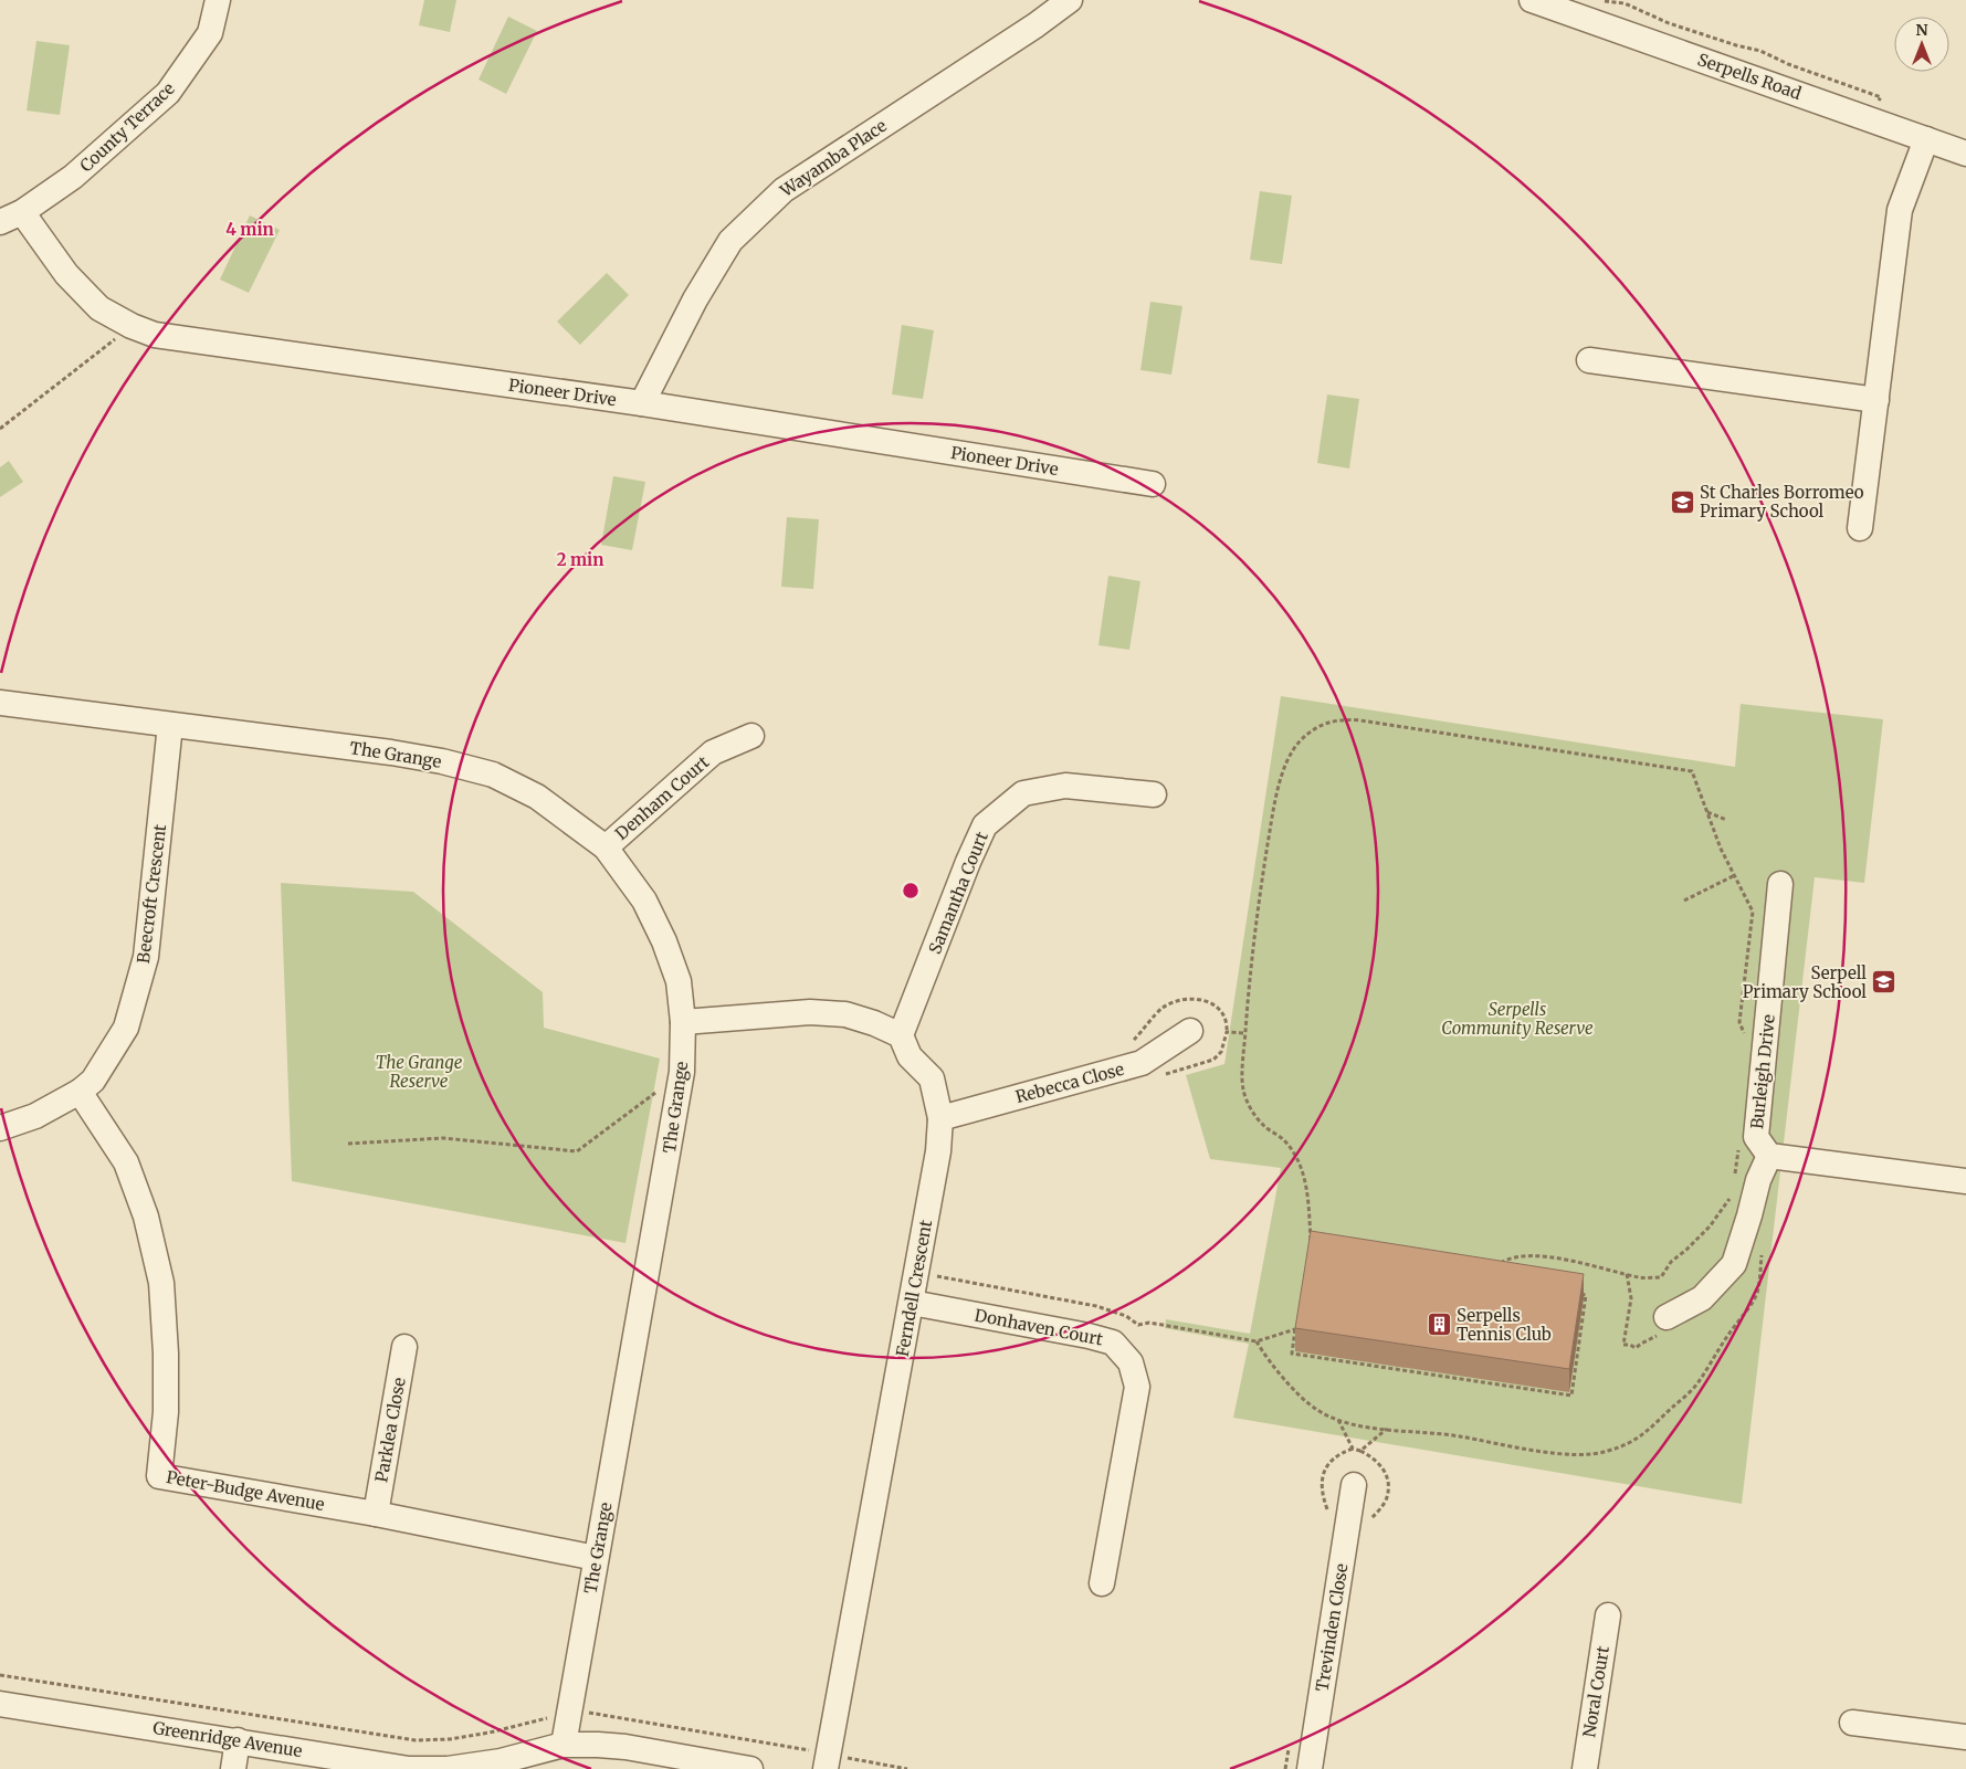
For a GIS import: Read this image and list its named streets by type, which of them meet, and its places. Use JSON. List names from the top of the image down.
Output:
{
  "streets": {
    "street": [
      "Serpells Road",
      "County Terrace",
      "Wayamba Place",
      "Pioneer Drive",
      "The Grange",
      "Denham Court",
      "Samantha Court",
      "Beecroft Crescent",
      "Burleigh Drive",
      "Rebecca Close",
      "Ferndell Crescent",
      "Donhaven Court",
      "Parklea Close",
      "Peter-Budge Avenue",
      "Trevinden Close",
      "Noral Court",
      "Greenridge Avenue"
    ]
  },
  "crossings": [
    ["County Terrace", "Pioneer Drive"],
    ["Wayamba Place", "Pioneer Drive"],
    ["The Grange", "Denham Court"],
    ["The Grange", "Beecroft Crescent"],
    ["The Grange", "Peter-Budge Avenue"],
    ["The Grange", "Greenridge Avenue"],
    ["Samantha Court", "Ferndell Crescent"],
    ["Beecroft Crescent", "Peter-Budge Avenue"],
    ["Rebecca Close", "Ferndell Crescent"],
    ["Ferndell Crescent", "Donhaven Court"],
    ["Parklea Close", "Peter-Budge Avenue"]
  ],
  "parks": ["Serpells Community Reserve", "The Grange Reserve"],
  "places": {
    "school or university": ["St Charles Borromeo Primary School", "Serpell Primary School"],
    "building": ["Serpells Tennis Club"]
  },
  "north": "top",
  "rings": ["4 min", "2 min"]
}
